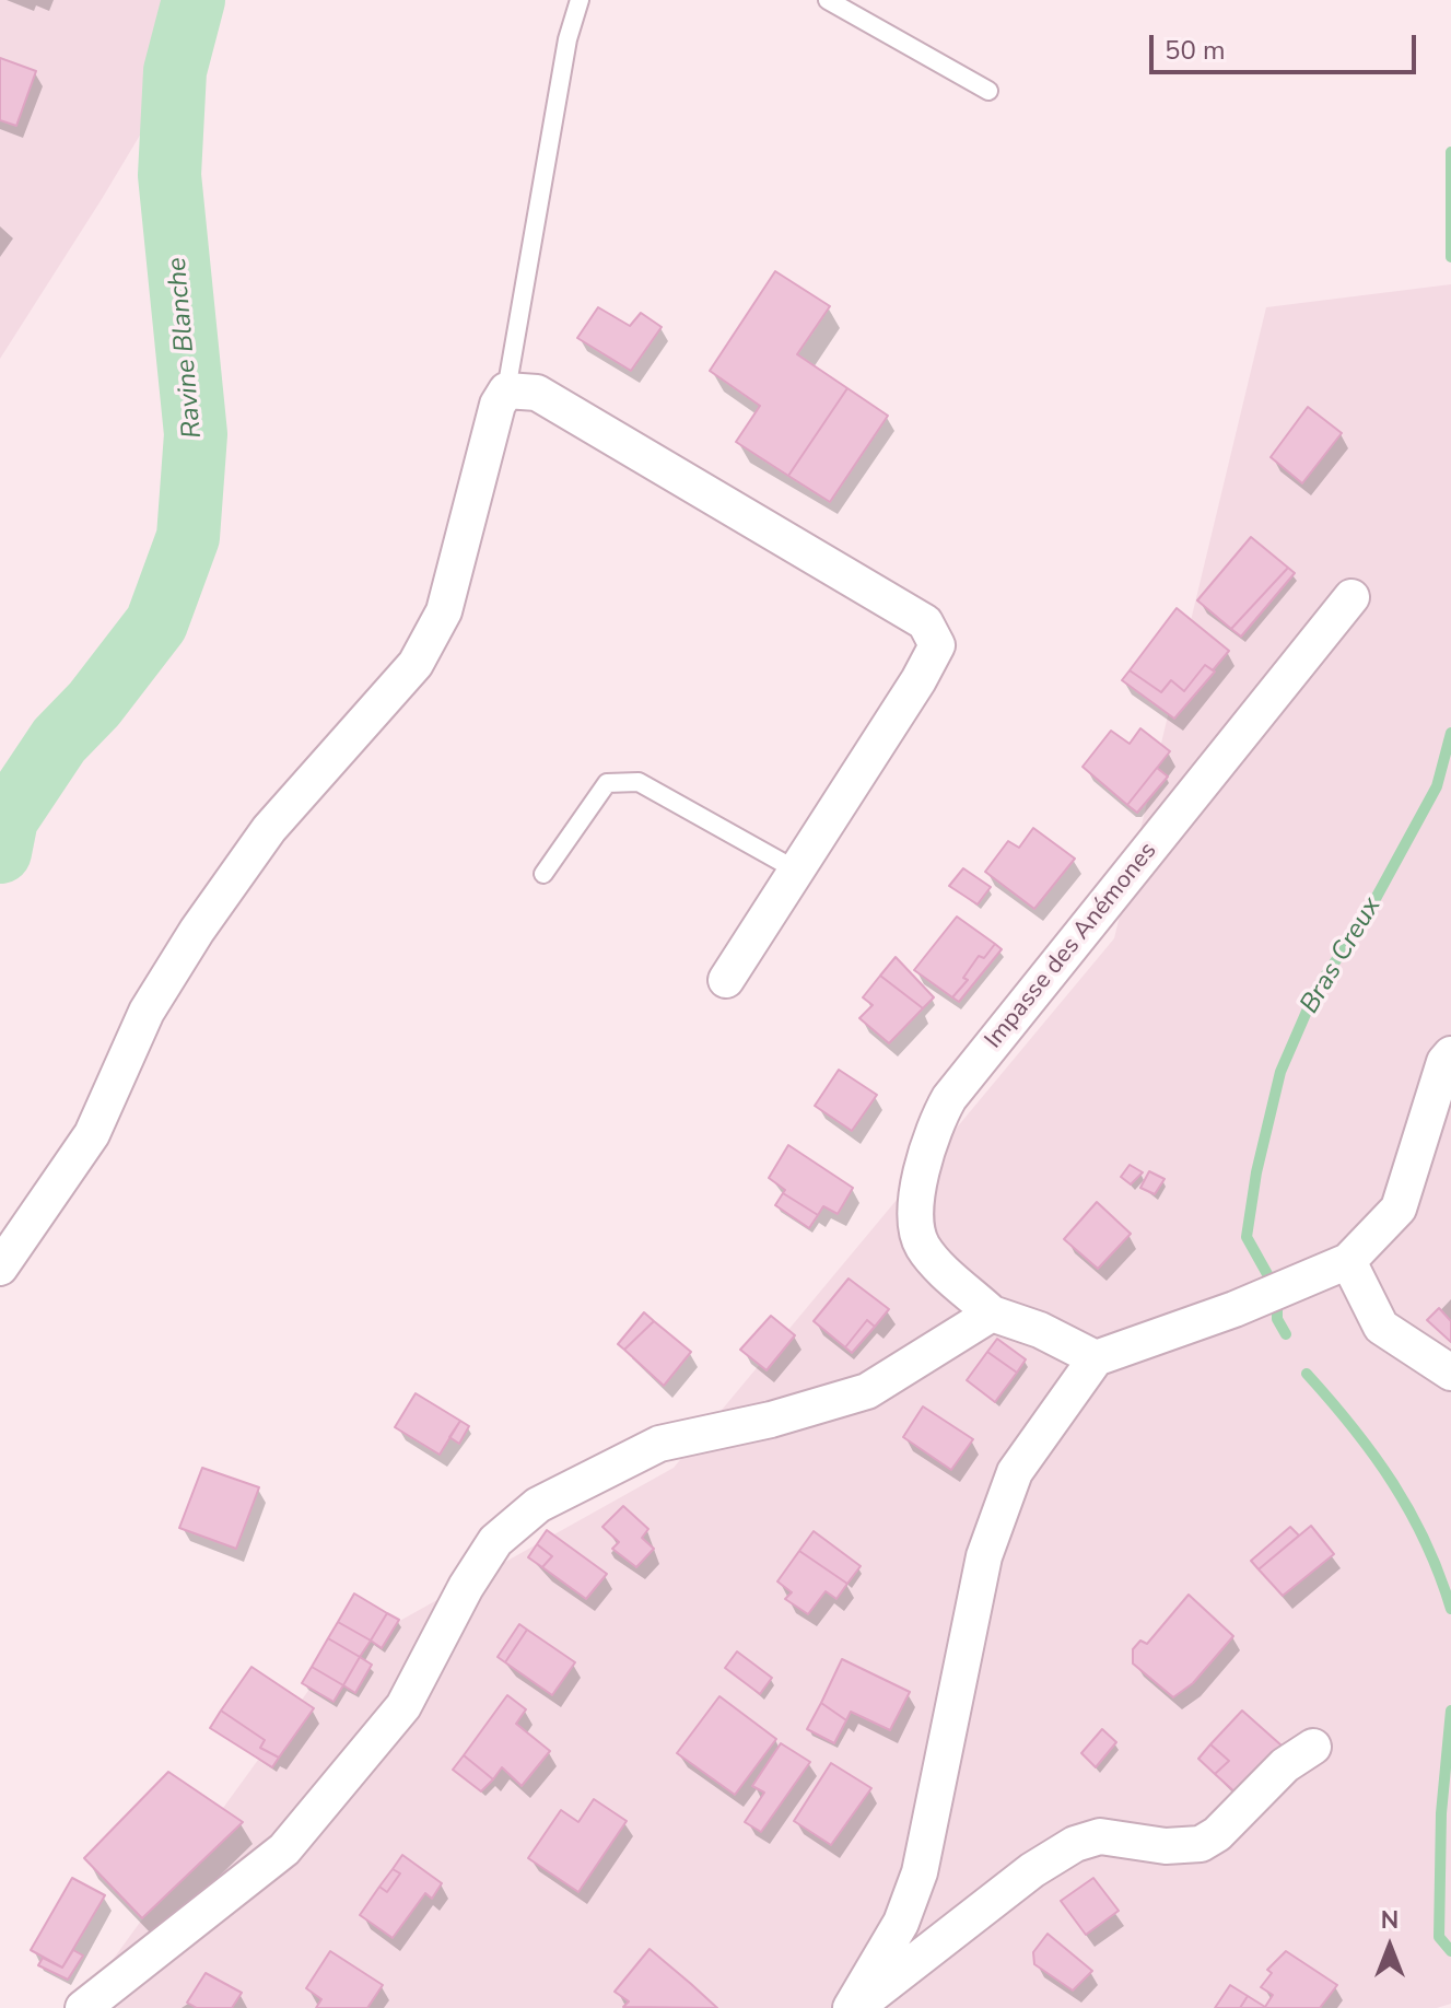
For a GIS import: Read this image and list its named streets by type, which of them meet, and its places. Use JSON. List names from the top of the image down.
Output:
{
  "streets": {
    "street": ["Impasse des Anémones"]
  },
  "water": ["Ravine Blanche", "Bras Creux"],
  "scale_bar": "50 m",
  "north": "top"
}
